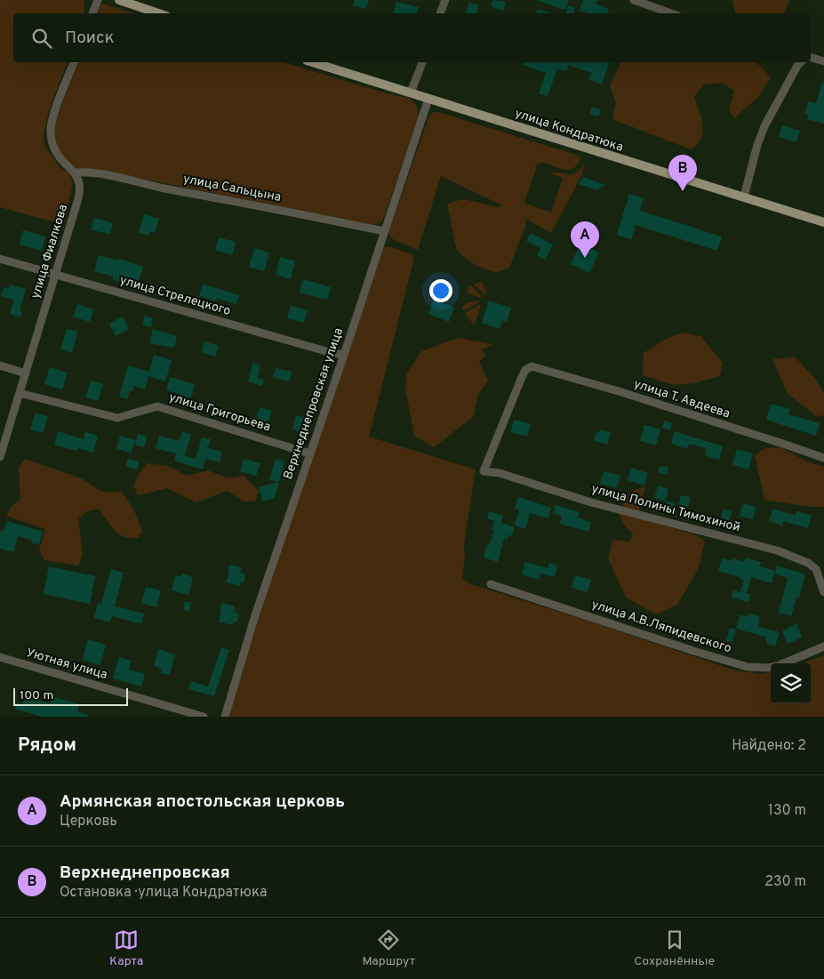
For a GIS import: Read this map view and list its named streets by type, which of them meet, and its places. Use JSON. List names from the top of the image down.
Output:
{
  "streets": {
    "main road": ["улица Кондратюка"],
    "street": [
      "улица Сальцына",
      "улица Фиалкова",
      "улица Стрелецкого",
      "улица Т. Авдеева",
      "Верхнеднепровская улица",
      "улица Григорьева",
      "улица Полины Тимохиной",
      "улица А.В.Ляпидевского",
      "Уютная улица"
    ]
  },
  "crossings": [
    ["улица Кондратюка", "Верхнеднепровская улица"],
    ["улица Сальцына", "улица Фиалкова"],
    ["улица Сальцына", "Верхнеднепровская улица"],
    ["улица Фиалкова", "улица Стрелецкого"],
    ["улица Фиалкова", "улица Григорьева"],
    ["улица Стрелецкого", "Верхнеднепровская улица"],
    ["улица Т. Авдеева", "улица Полины Тимохиной"],
    ["Верхнеднепровская улица", "улица Григорьева"]
  ],
  "scale_bar": "100 m",
  "page": {
    "search": "Поиск",
    "pins": ["B", "A"],
    "scale": "100 m",
    "heading": ["Рядом", "Найдено: 2"],
    "list": [
      {
        "mark": "A",
        "name": "Армянская апостольская церковь",
        "note": "Церковь",
        "value": "130 m"
      },
      {
        "mark": "B",
        "name": "Верхнеднепровская",
        "note": "Остановка · улица Кондратюка",
        "value": "230 m"
      }
    ],
    "nav": ["Карта", "Маршрут", "Сохранённые"]
  }
}
